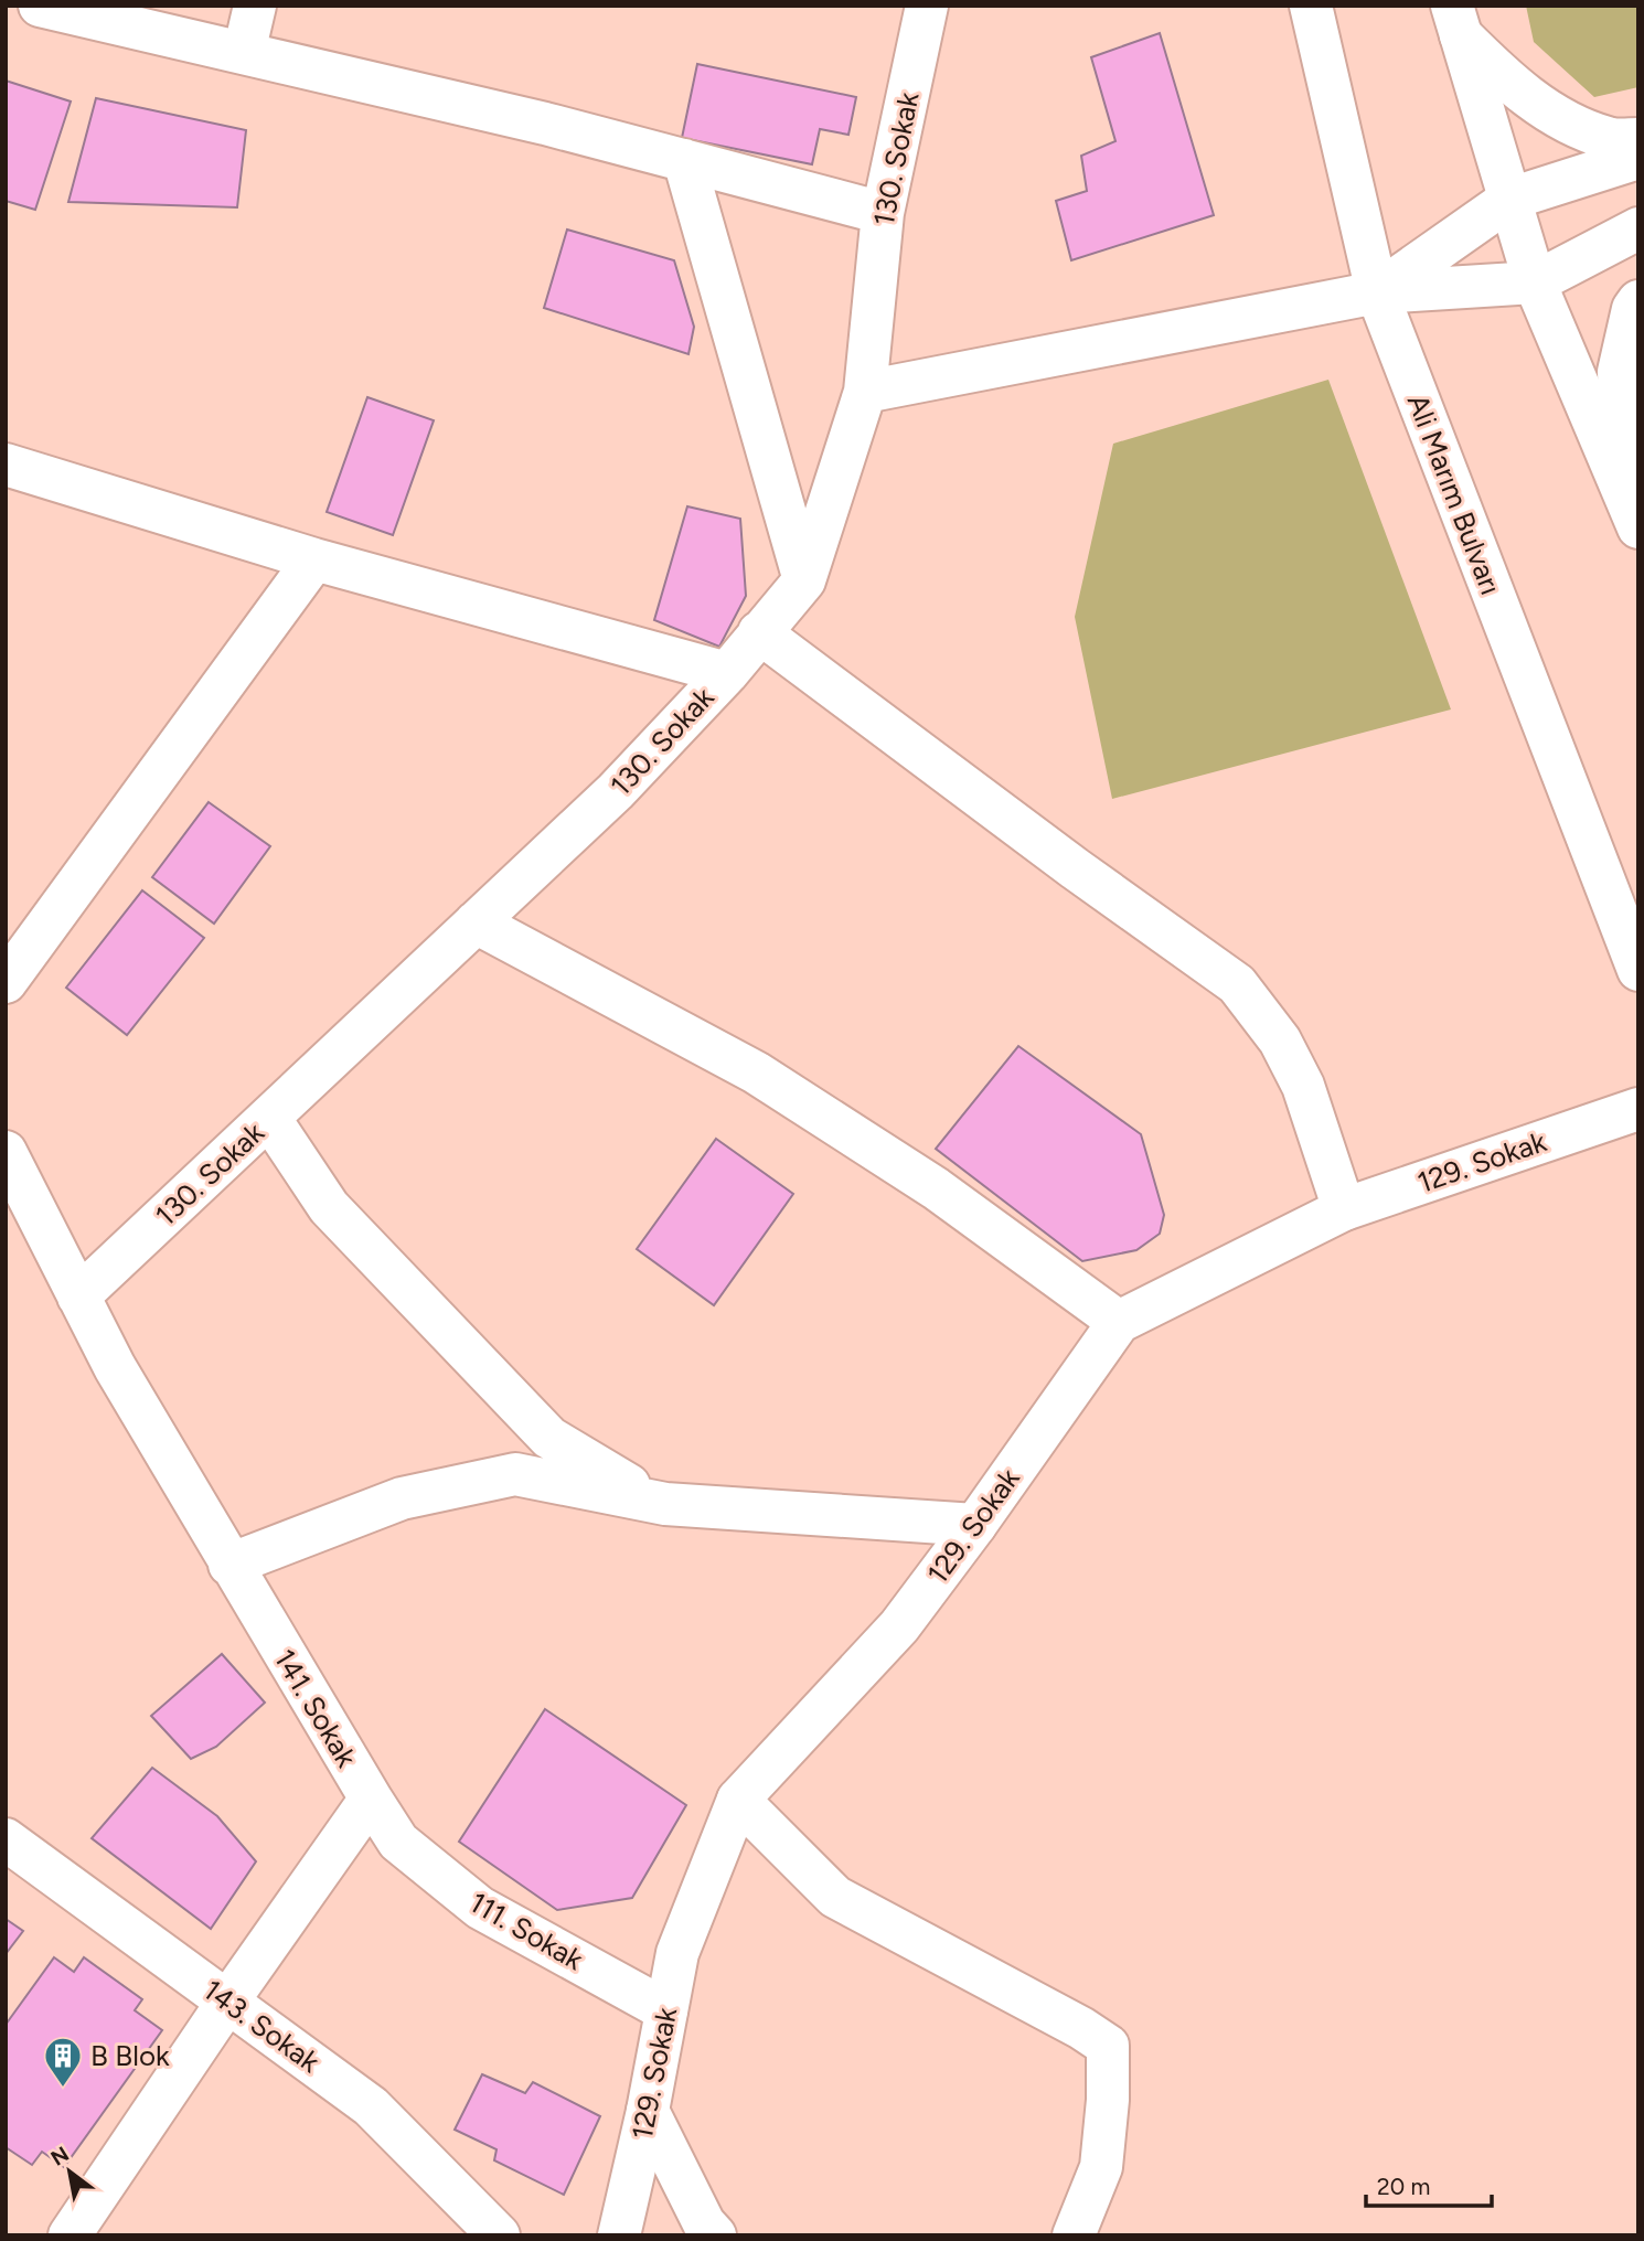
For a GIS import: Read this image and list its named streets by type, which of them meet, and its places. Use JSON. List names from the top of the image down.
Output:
{
  "streets": {
    "street": [
      "130. Sokak",
      "Ali Marım Bulvarı",
      "129. Sokak",
      "141. Sokak",
      "111. Sokak",
      "143. Sokak"
    ]
  },
  "crossings": [
    ["130. Sokak", "141. Sokak"],
    ["129. Sokak", "111. Sokak"],
    ["141. Sokak", "111. Sokak"],
    ["141. Sokak", "143. Sokak"]
  ],
  "places": {
    "building": ["B Blok"]
  },
  "scale_bar": "20 m",
  "north": "top left"
}
